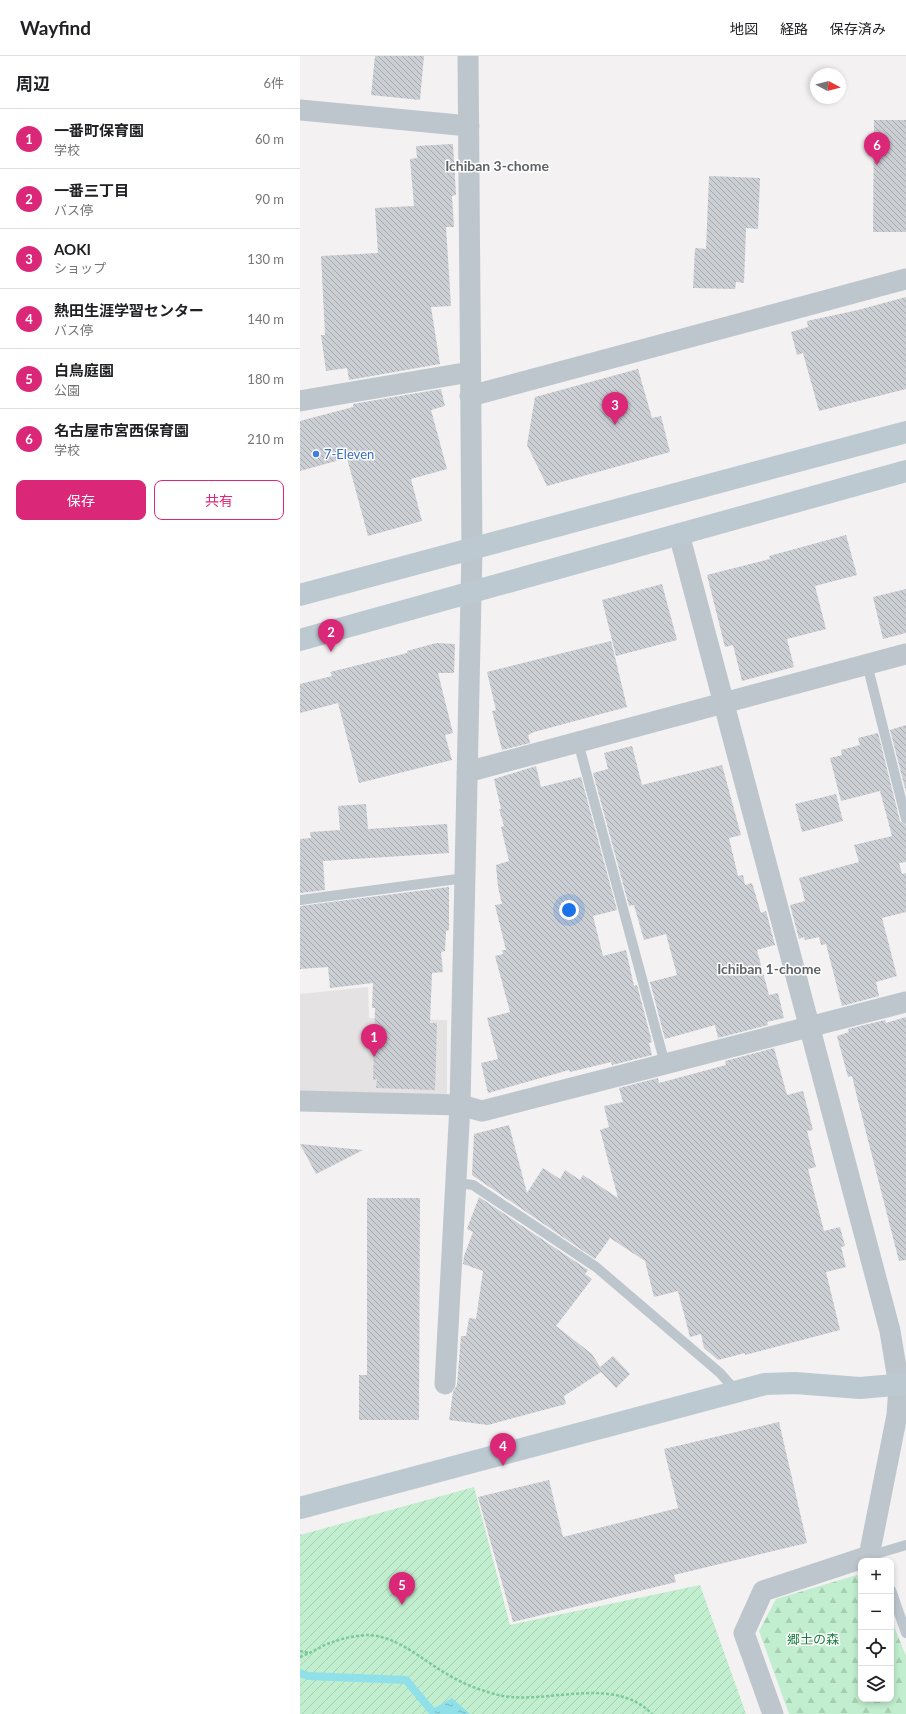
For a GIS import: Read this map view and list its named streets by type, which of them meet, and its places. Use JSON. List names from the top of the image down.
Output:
{
  "districts": ["Ichiban 3-chome", "Ichiban 1-chome"],
  "parks": ["郷土の森"],
  "places": ["7-Eleven"],
  "north": "right",
  "page": {
    "header": "Wayfind",
    "nav": ["地図", "経路", "保存済み"],
    "heading": ["周辺", "6件"],
    "list": [
      {
        "mark": "1",
        "name": "一番町保育園",
        "note": "学校",
        "value": "60 m"
      },
      {
        "mark": "2",
        "name": "一番三丁目",
        "note": "バス停",
        "value": "90 m"
      },
      {
        "mark": "3",
        "name": "AOKI",
        "note": "ショップ",
        "value": "130 m"
      },
      {
        "mark": "4",
        "name": "熱田生涯学習センター",
        "note": "バス停",
        "value": "140 m"
      },
      {
        "mark": "5",
        "name": "白鳥庭園",
        "note": "公園",
        "value": "180 m"
      },
      {
        "mark": "6",
        "name": "名古屋市宮西保育園",
        "note": "学校",
        "value": "210 m"
      }
    ],
    "pins": [
      "6",
      "3",
      "2",
      "1",
      "4",
      "5"
    ],
    "buttons": ["保存", "共有"],
    "map_buttons": ["+", "−"]
  }
}
